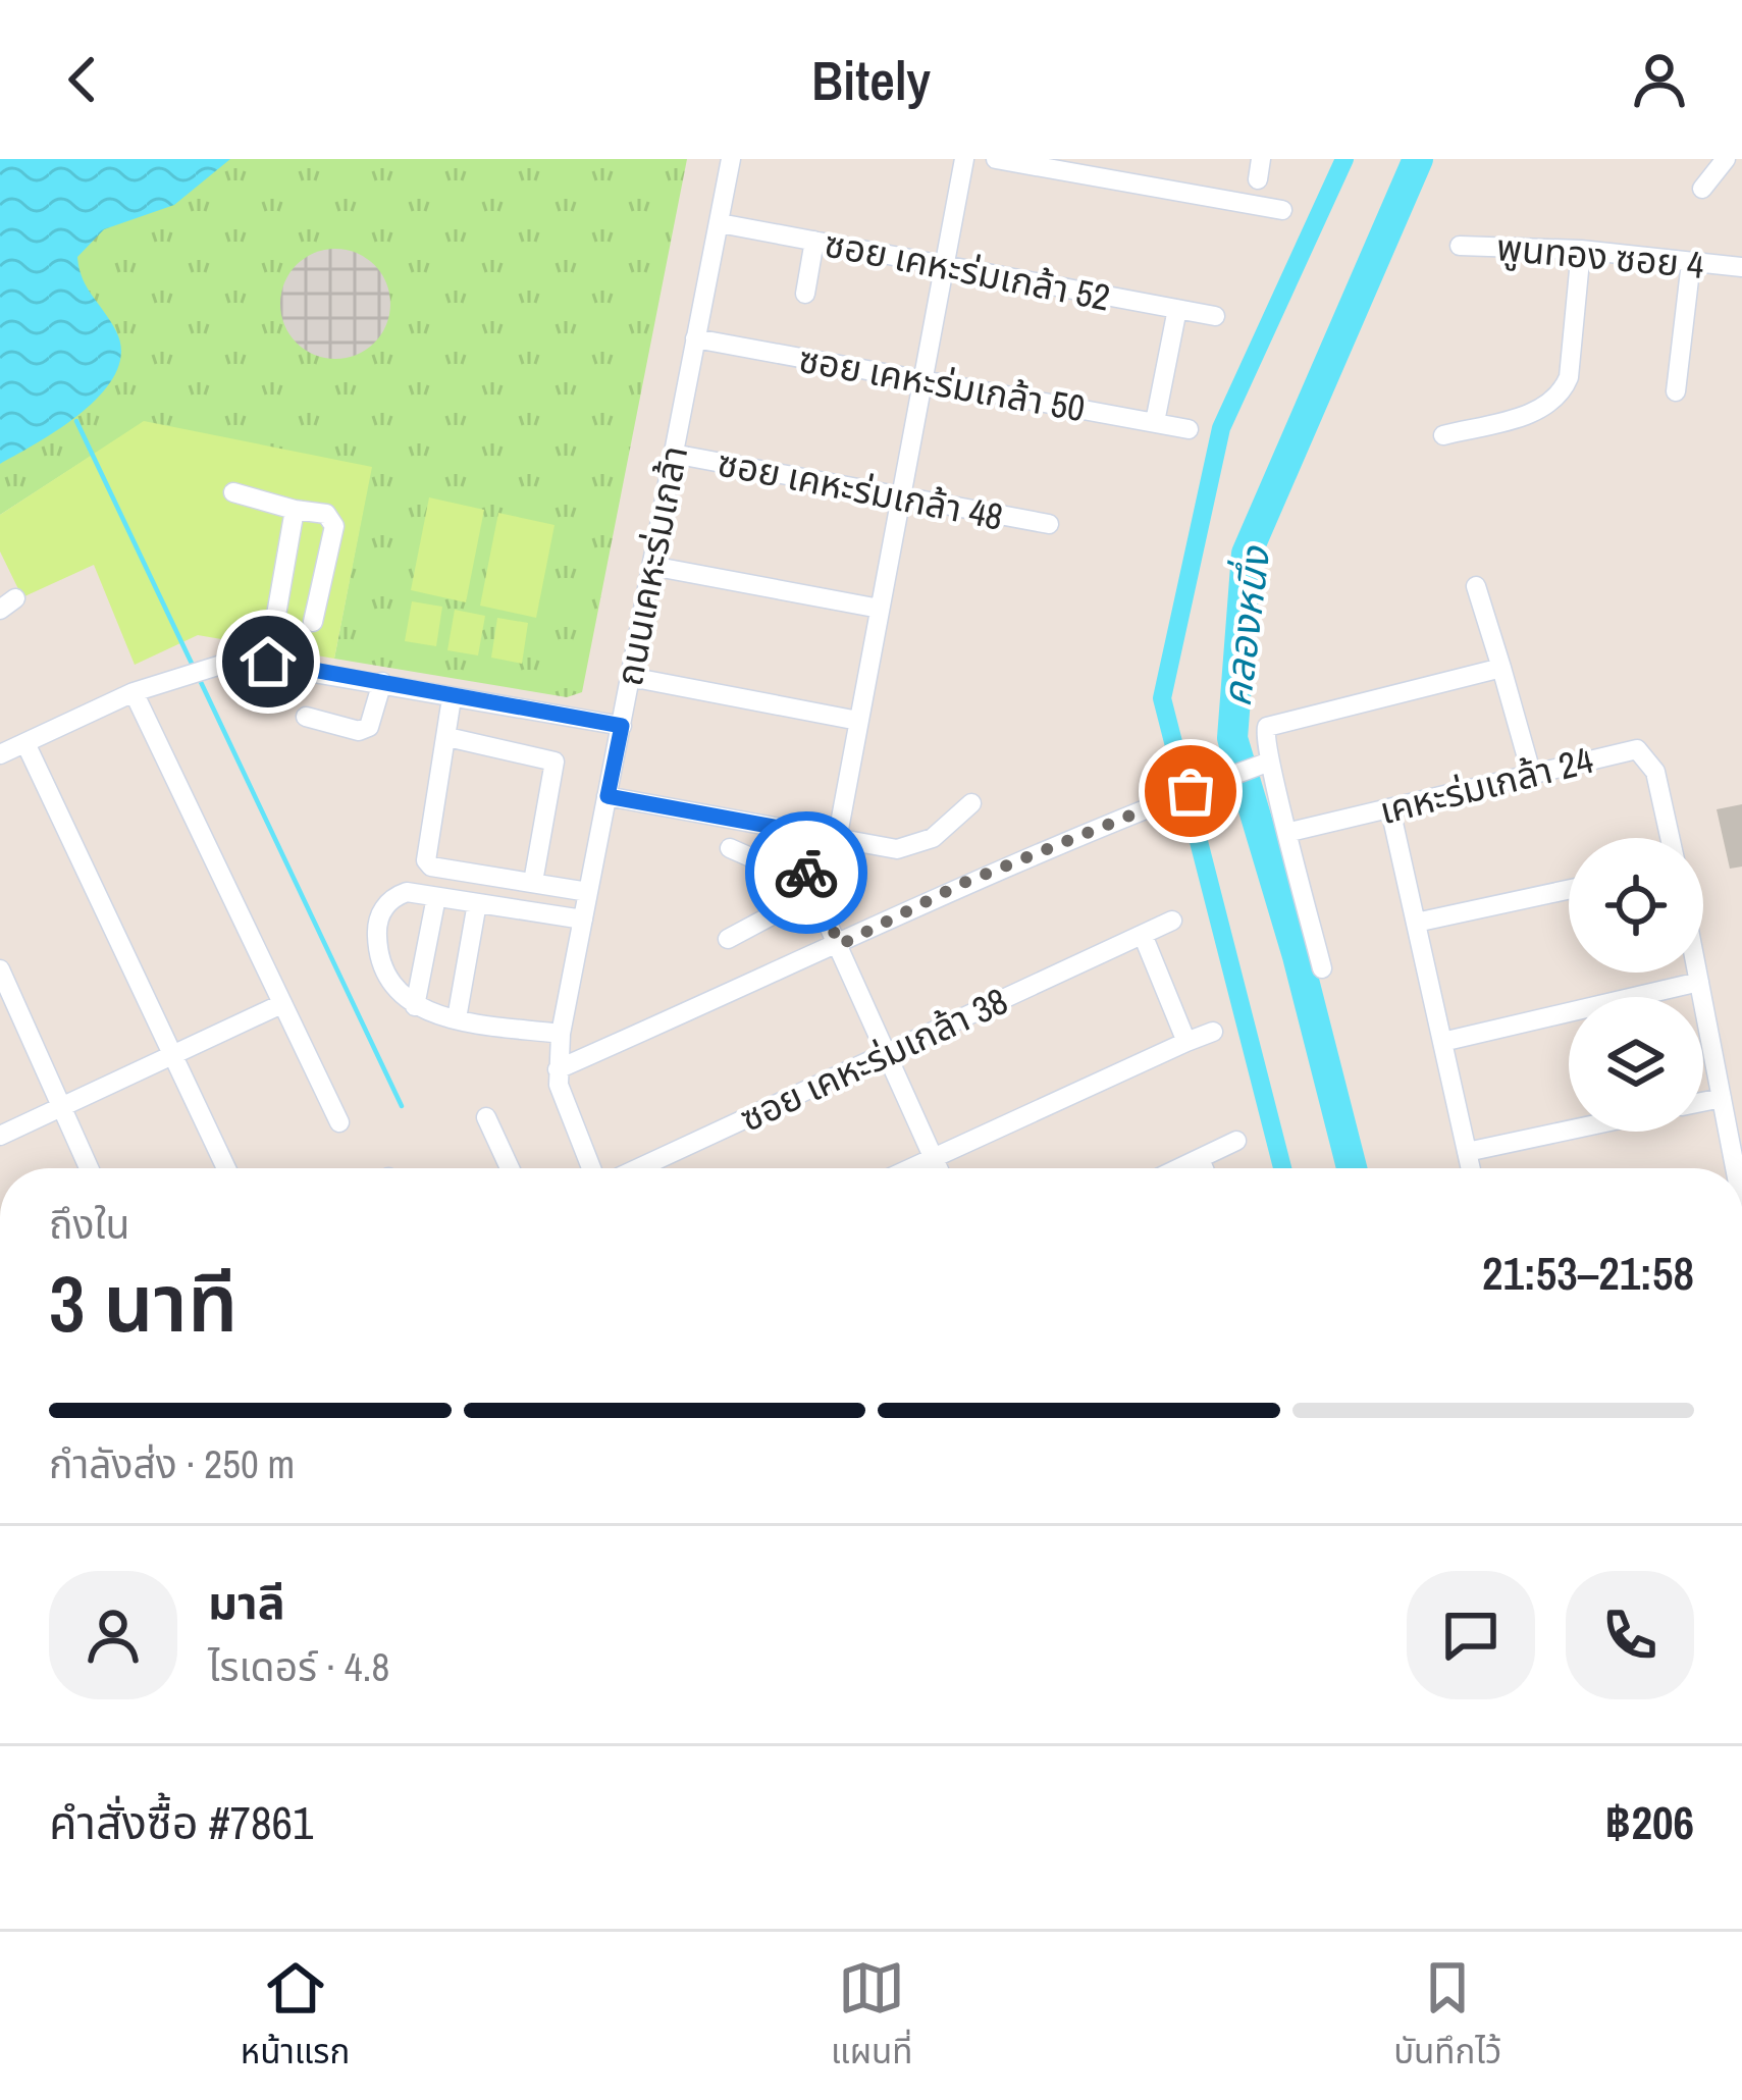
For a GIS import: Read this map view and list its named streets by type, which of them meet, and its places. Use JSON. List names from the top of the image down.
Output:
{
  "streets": {
    "street": [
      "พูนทอง ซอย 4",
      "ซอย เคหะร่มเกล้า 52",
      "ซอย เคหะร่มเกล้า 50",
      "ซอย เคหะร่มเกล้า 48",
      "ถนนเคหะร่มเกล้า",
      "เคหะร่มเกล้า 24",
      "ซอย เคหะร่มเกล้า 38"
    ]
  },
  "crossings": [
    ["ซอย เคหะร่มเกล้า 52", "ถนนเคหะร่มเกล้า"],
    ["ซอย เคหะร่มเกล้า 50", "ถนนเคหะร่มเกล้า"],
    ["ซอย เคหะร่มเกล้า 48", "ถนนเคหะร่มเกล้า"]
  ],
  "water": ["คลองหนึ่ง"],
  "page": {
    "header": "Bitely",
    "heading": ["3 นาที", "ถึงใน", "21:53–21:58"],
    "panel": [
      "มาลี",
      "ไรเดอร์ · 4.8",
      "คำสั่งซื้อ #7861",
      "฿206"
    ],
    "bar": "กำลังส่ง · 250 m",
    "tabs": ["หน้าแรก", "แผนที่", "บันทึกไว้"]
  }
}
